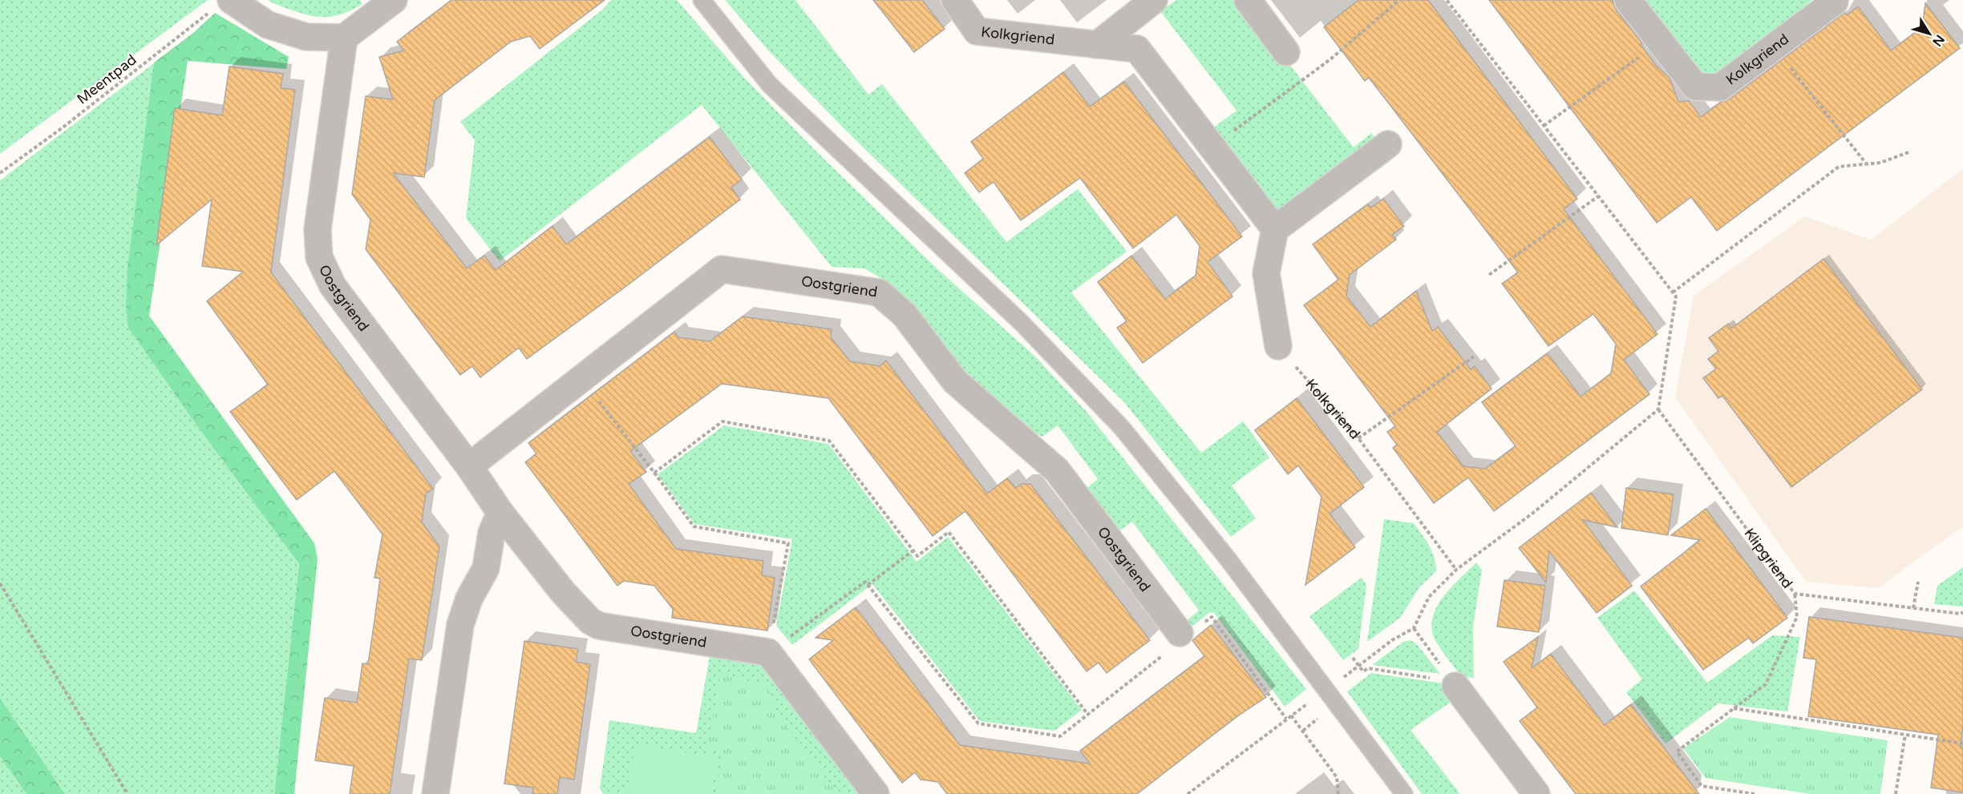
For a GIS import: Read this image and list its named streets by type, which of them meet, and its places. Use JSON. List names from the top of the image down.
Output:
{
  "streets": {
    "street": ["Kolkgriend", "Oostgriend"],
    "path": ["Meentpad", "Klipgriend"]
  },
  "north": "bottom right"
}
